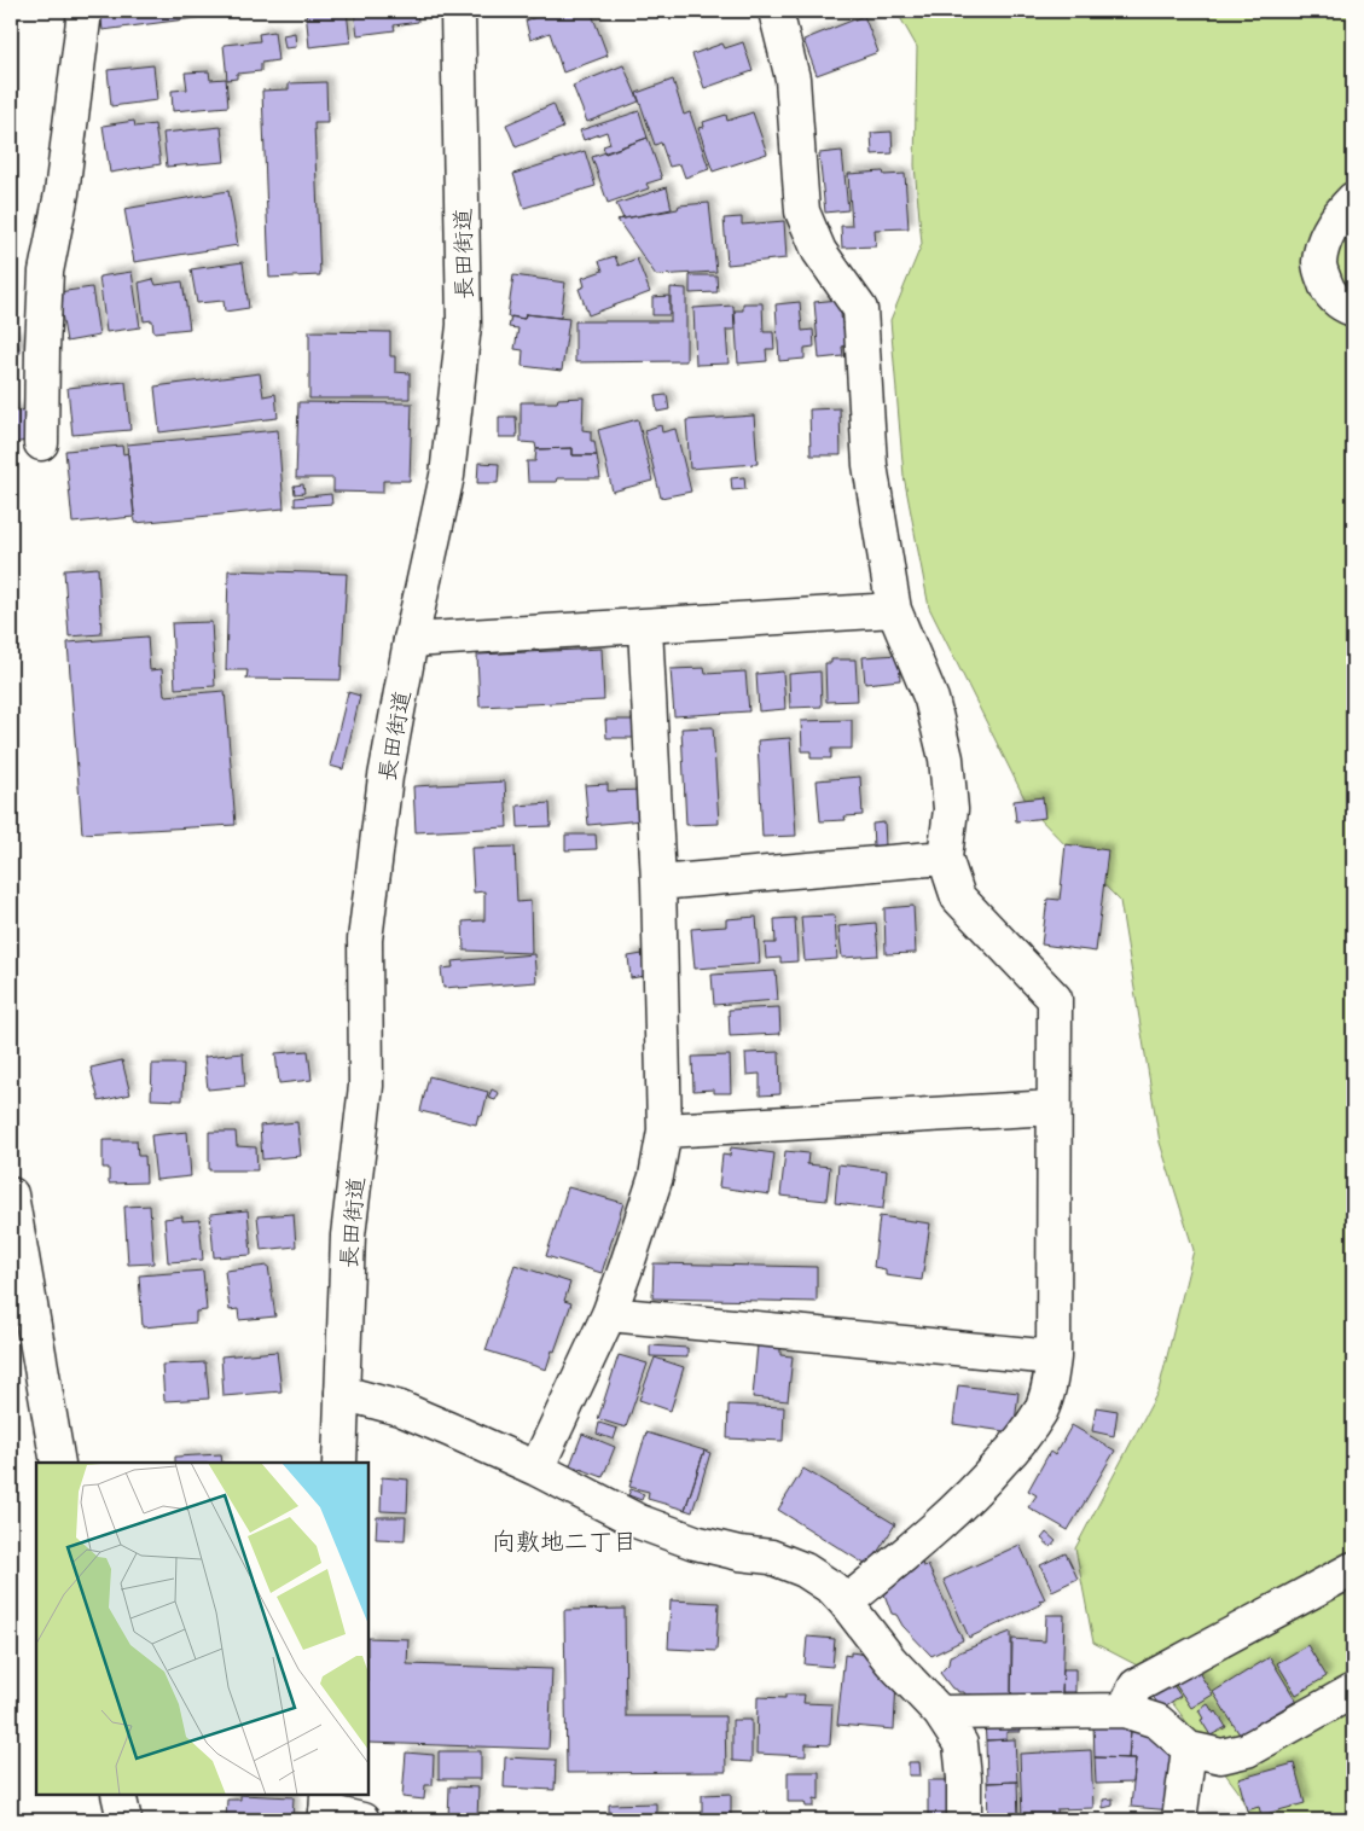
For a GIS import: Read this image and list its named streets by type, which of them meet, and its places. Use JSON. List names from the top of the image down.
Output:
{
  "streets": {
    "street": ["長田街道"]
  },
  "districts": ["向敷地二丁目"]
}
